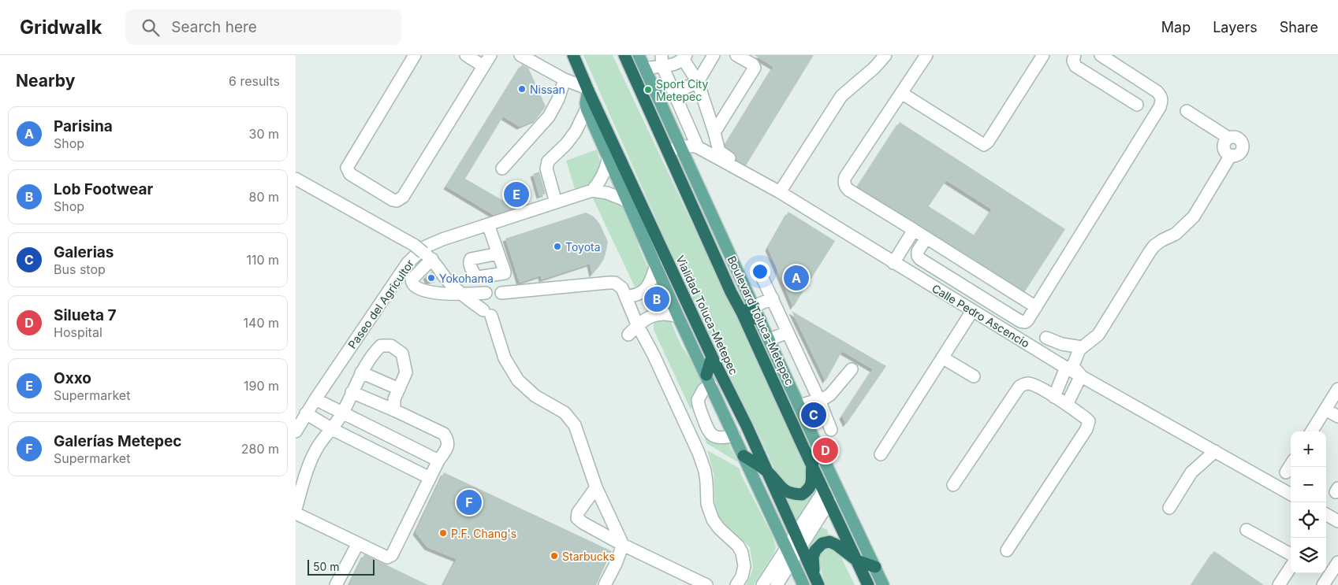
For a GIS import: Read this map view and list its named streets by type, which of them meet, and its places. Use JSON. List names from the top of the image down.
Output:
{
  "streets": {
    "highway": ["Vialidad Toluca-Metepec"],
    "main road": ["Boulevard Toluca-Metepec"],
    "street": ["Paseo del Agricultor", "Calle Pedro Ascencio"]
  },
  "crossings": [
    ["Calle Pedro Ascencio", "Boulevard Toluca-Metepec"]
  ],
  "places": [
    "Nissan",
    "Sport City Metepec",
    "Toyota",
    "Yokohama",
    "P.F. Chang's",
    "Starbucks"
  ],
  "scale_bar": "50 m",
  "page": {
    "header": "Gridwalk",
    "search": "Search here",
    "nav": ["Map", "Layers", "Share"],
    "heading": ["Nearby", "6 results"],
    "list": [
      {
        "mark": "A",
        "name": "Parisina",
        "note": "Shop",
        "value": "30 m"
      },
      {
        "mark": "B",
        "name": "Lob Footwear",
        "note": "Shop",
        "value": "80 m"
      },
      {
        "mark": "C",
        "name": "Galerias",
        "note": "Bus stop",
        "value": "110 m"
      },
      {
        "mark": "D",
        "name": "Silueta 7",
        "note": "Hospital",
        "value": "140 m"
      },
      {
        "mark": "E",
        "name": "Oxxo",
        "note": "Supermarket",
        "value": "190 m"
      },
      {
        "mark": "F",
        "name": "Galerías Metepec",
        "note": "Supermarket",
        "value": "280 m"
      }
    ],
    "pins": [
      "E",
      "A",
      "B",
      "C",
      "D",
      "F"
    ],
    "map_buttons": ["+", "−"],
    "scale": "50 m"
  }
}
